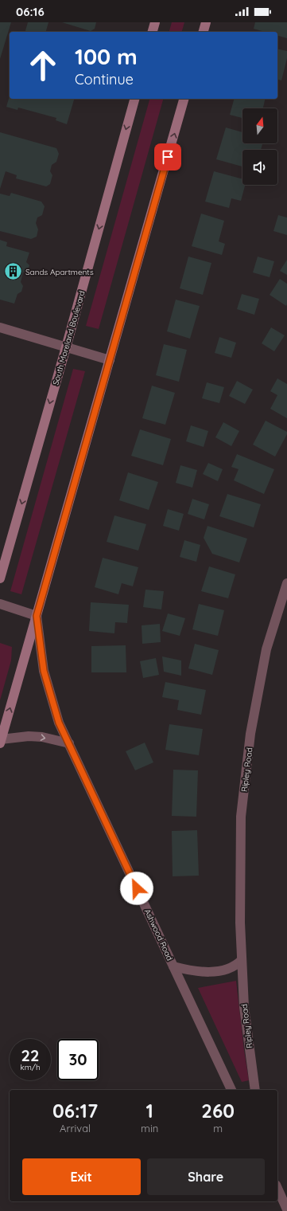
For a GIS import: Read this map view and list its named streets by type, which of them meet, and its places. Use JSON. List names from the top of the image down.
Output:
{
  "streets": {
    "street": ["South Moreland Boulevard", "Ripley Road", "Ashwood Road"]
  },
  "places": {
    "building": ["Sands Apartments"]
  },
  "north": "top",
  "page": {
    "status": "06:16",
    "turn": ["100 m", "Continue"],
    "speed": "22 km/h",
    "limit": "30",
    "eta": [
      "06:17",
      "Arrival",
      "1",
      "min",
      "260",
      "m"
    ],
    "buttons": ["Exit", "Share"]
  }
}
